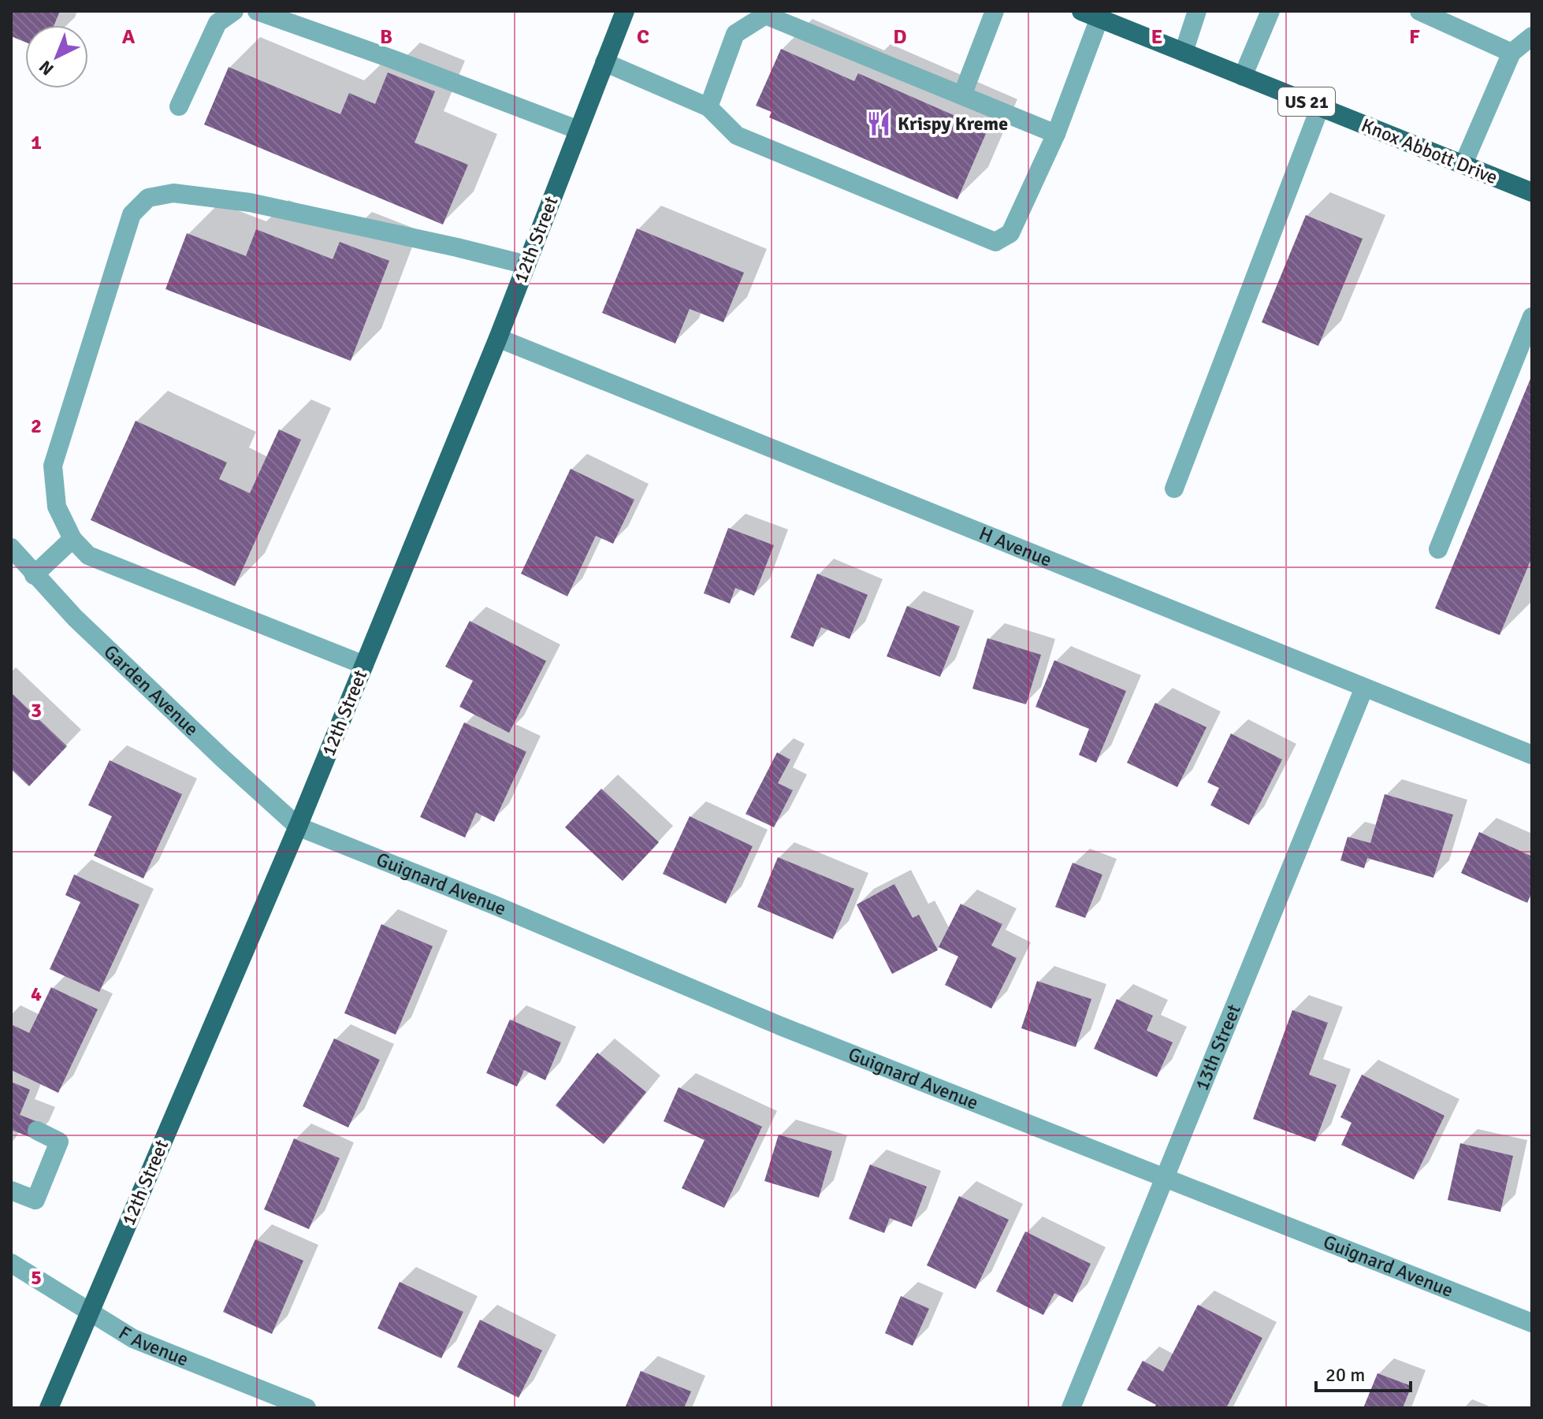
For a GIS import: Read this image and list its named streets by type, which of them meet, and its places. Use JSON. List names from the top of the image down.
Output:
{
  "streets": {
    "main road": ["US 21", "Knox Abbott Drive", "12th Street"],
    "street": [
      "H Avenue",
      "Garden Avenue",
      "Guignard Avenue",
      "13th Street",
      "F Avenue"
    ]
  },
  "crossings": [
    ["12th Street", "H Avenue"],
    ["12th Street", "Garden Avenue"],
    ["12th Street", "Guignard Avenue"],
    ["12th Street", "F Avenue"],
    ["H Avenue", "13th Street"],
    ["Garden Avenue", "Guignard Avenue"],
    ["Guignard Avenue", "13th Street"]
  ],
  "places": {
    "restaurant": ["Krispy Kreme"]
  },
  "scale_bar": "20 m",
  "north": "bottom left",
  "grid": {
    "columns": [
      "A",
      "B",
      "C",
      "D",
      "E",
      "F"
    ],
    "rows": [
      "1",
      "2",
      "3",
      "4",
      "5"
    ]
  }
}
